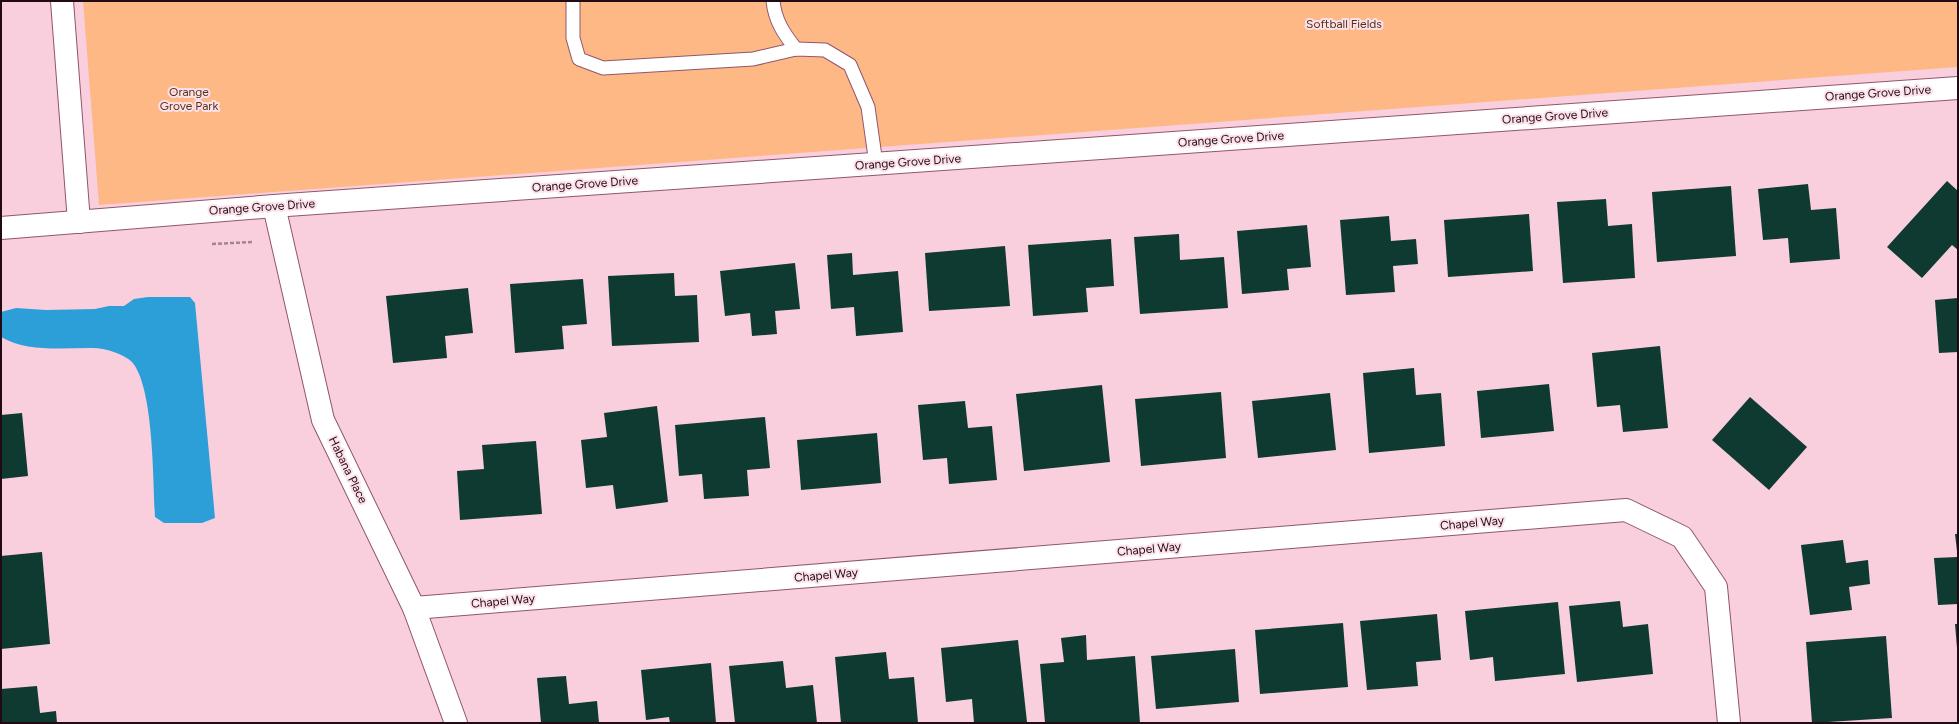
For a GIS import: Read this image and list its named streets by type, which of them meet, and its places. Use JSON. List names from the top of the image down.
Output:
{
  "streets": {
    "street": ["Orange Grove Drive", "Habana Place", "Chapel Way"]
  },
  "crossings": [
    ["Orange Grove Drive", "Habana Place"],
    ["Habana Place", "Chapel Way"]
  ],
  "parks": ["Softball Fields", "Orange Grove Park"]
}
